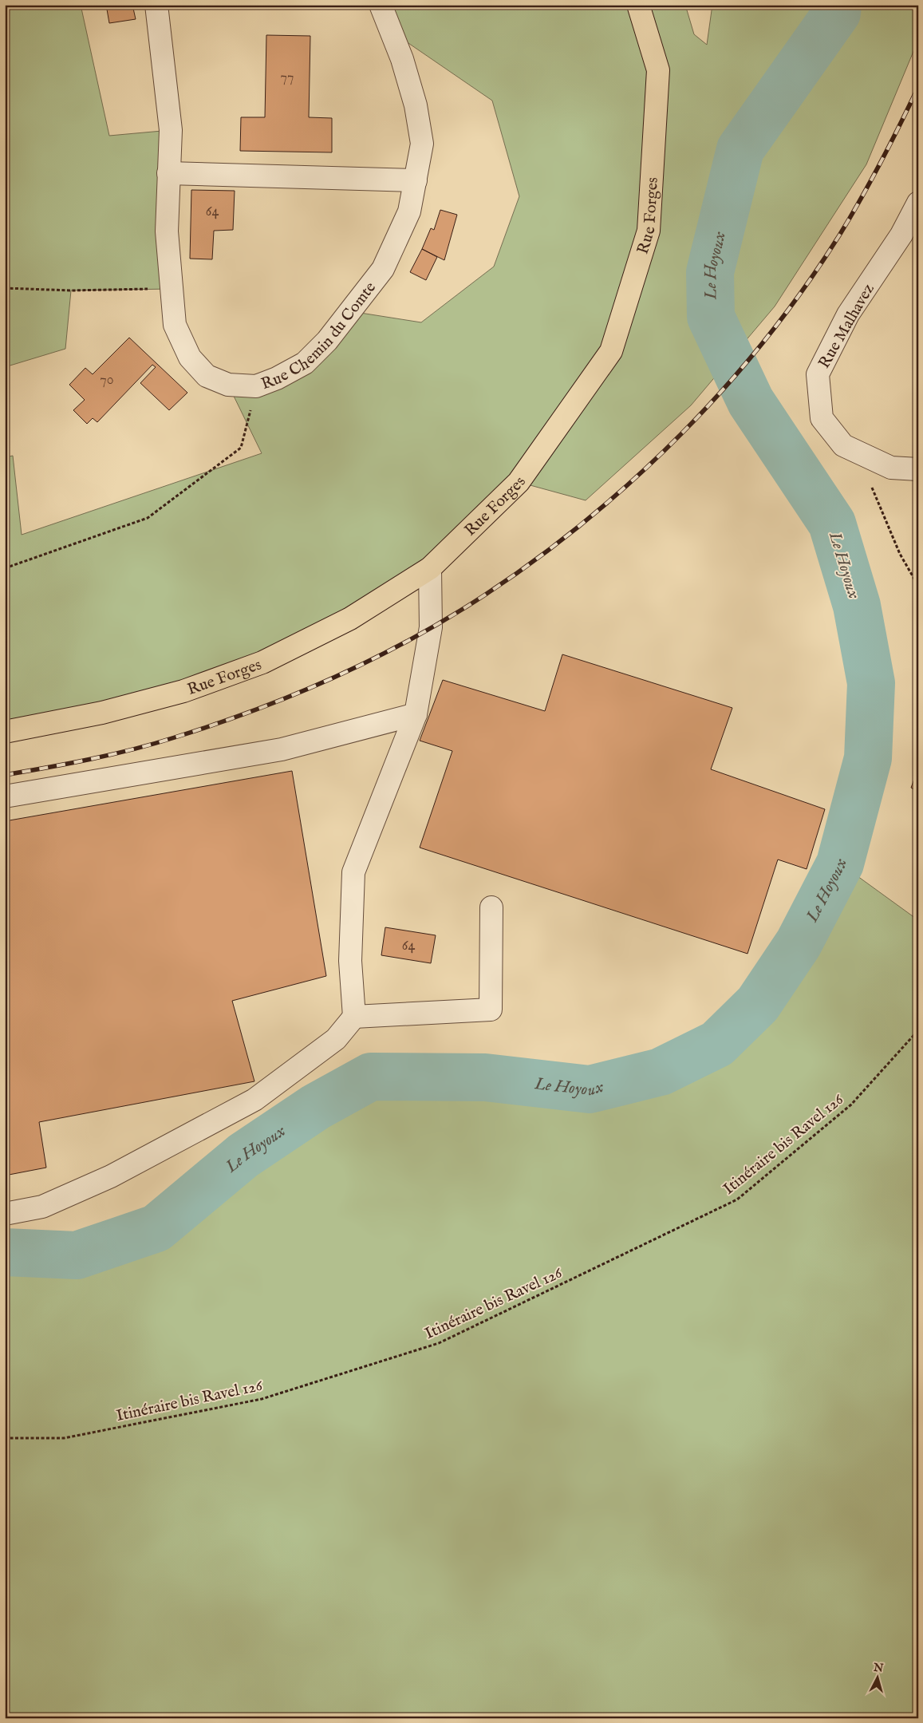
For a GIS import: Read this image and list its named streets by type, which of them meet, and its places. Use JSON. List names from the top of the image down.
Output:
{
  "streets": {
    "main road": ["Rue Forges"],
    "street": ["Rue Malhavez", "Rue Chemin du Comte"],
    "path": ["Itinéraire bis Ravel 126"]
  },
  "water": ["Le Hoyoux"],
  "house_numbers": [
    "77",
    "64",
    "70",
    "64"
  ],
  "north": "top"
}
